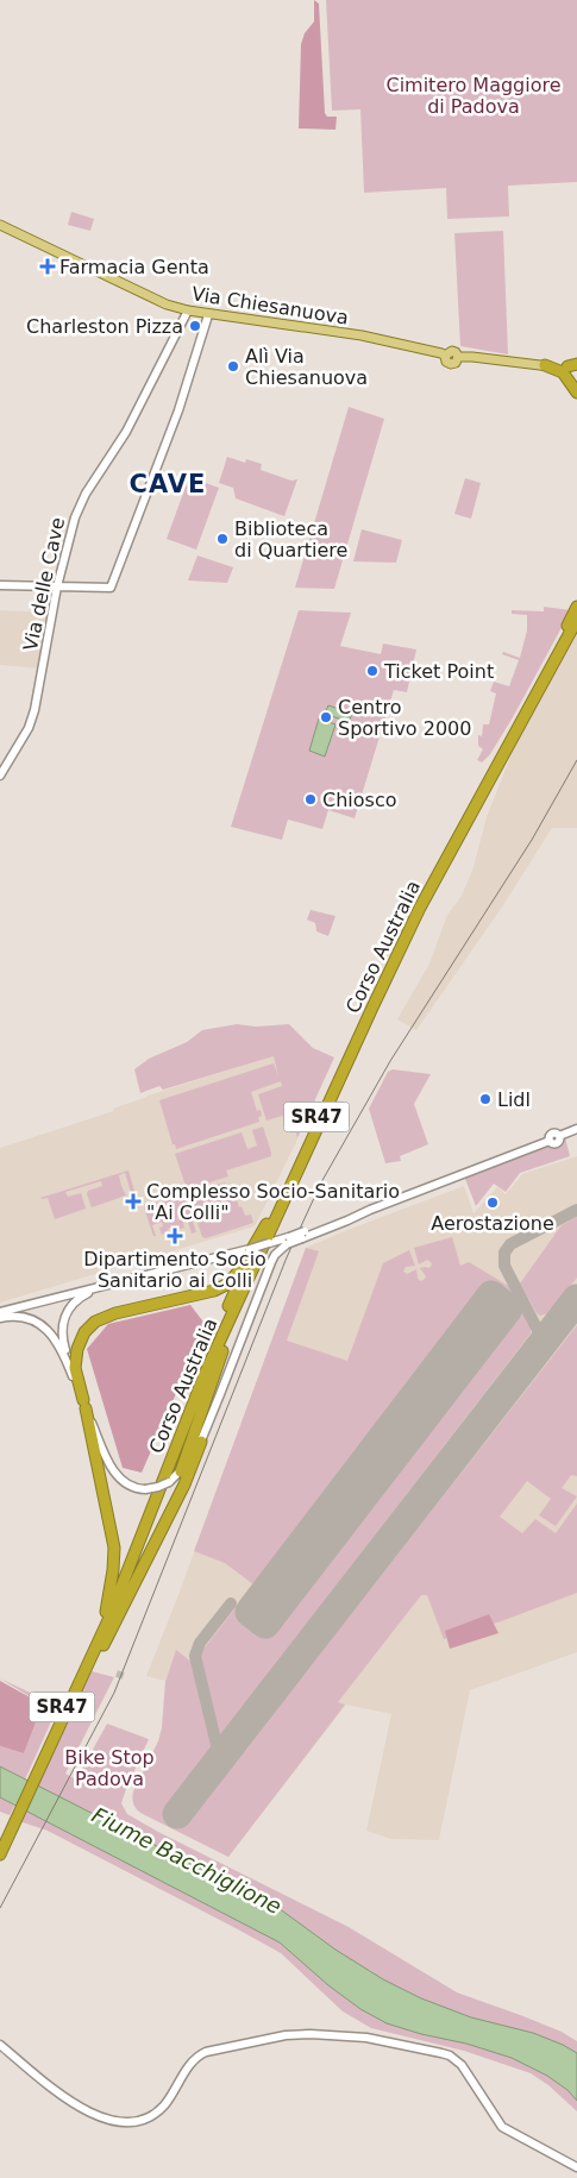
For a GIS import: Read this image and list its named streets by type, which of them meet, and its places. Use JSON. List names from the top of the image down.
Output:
{
  "streets": {
    "highway": ["Corso Australia", "SR47"],
    "main road": ["Via Chiesanuova"],
    "street": ["Via delle Cave"]
  },
  "crossings": [
    ["Via Chiesanuova", "Via delle Cave"]
  ],
  "districts": ["CAVE"],
  "water": ["Fiume Bacchiglione"],
  "parks": ["Cimitero Maggiore di Padova", "Bike Stop Padova"],
  "places": {
    "health": ["Farmacia Genta", "Complesso Socio-Sanitario \"Ai Colli\"", "Dipartimento Socio Sanitario ai Colli"],
    "other": [
      "Charleston Pizza",
      "Alì Via Chiesanuova",
      "Biblioteca di Quartiere",
      "Ticket Point",
      "Centro Sportivo 2000",
      "Chiosco",
      "Lidl",
      "Aerostazione"
    ]
  }
}
